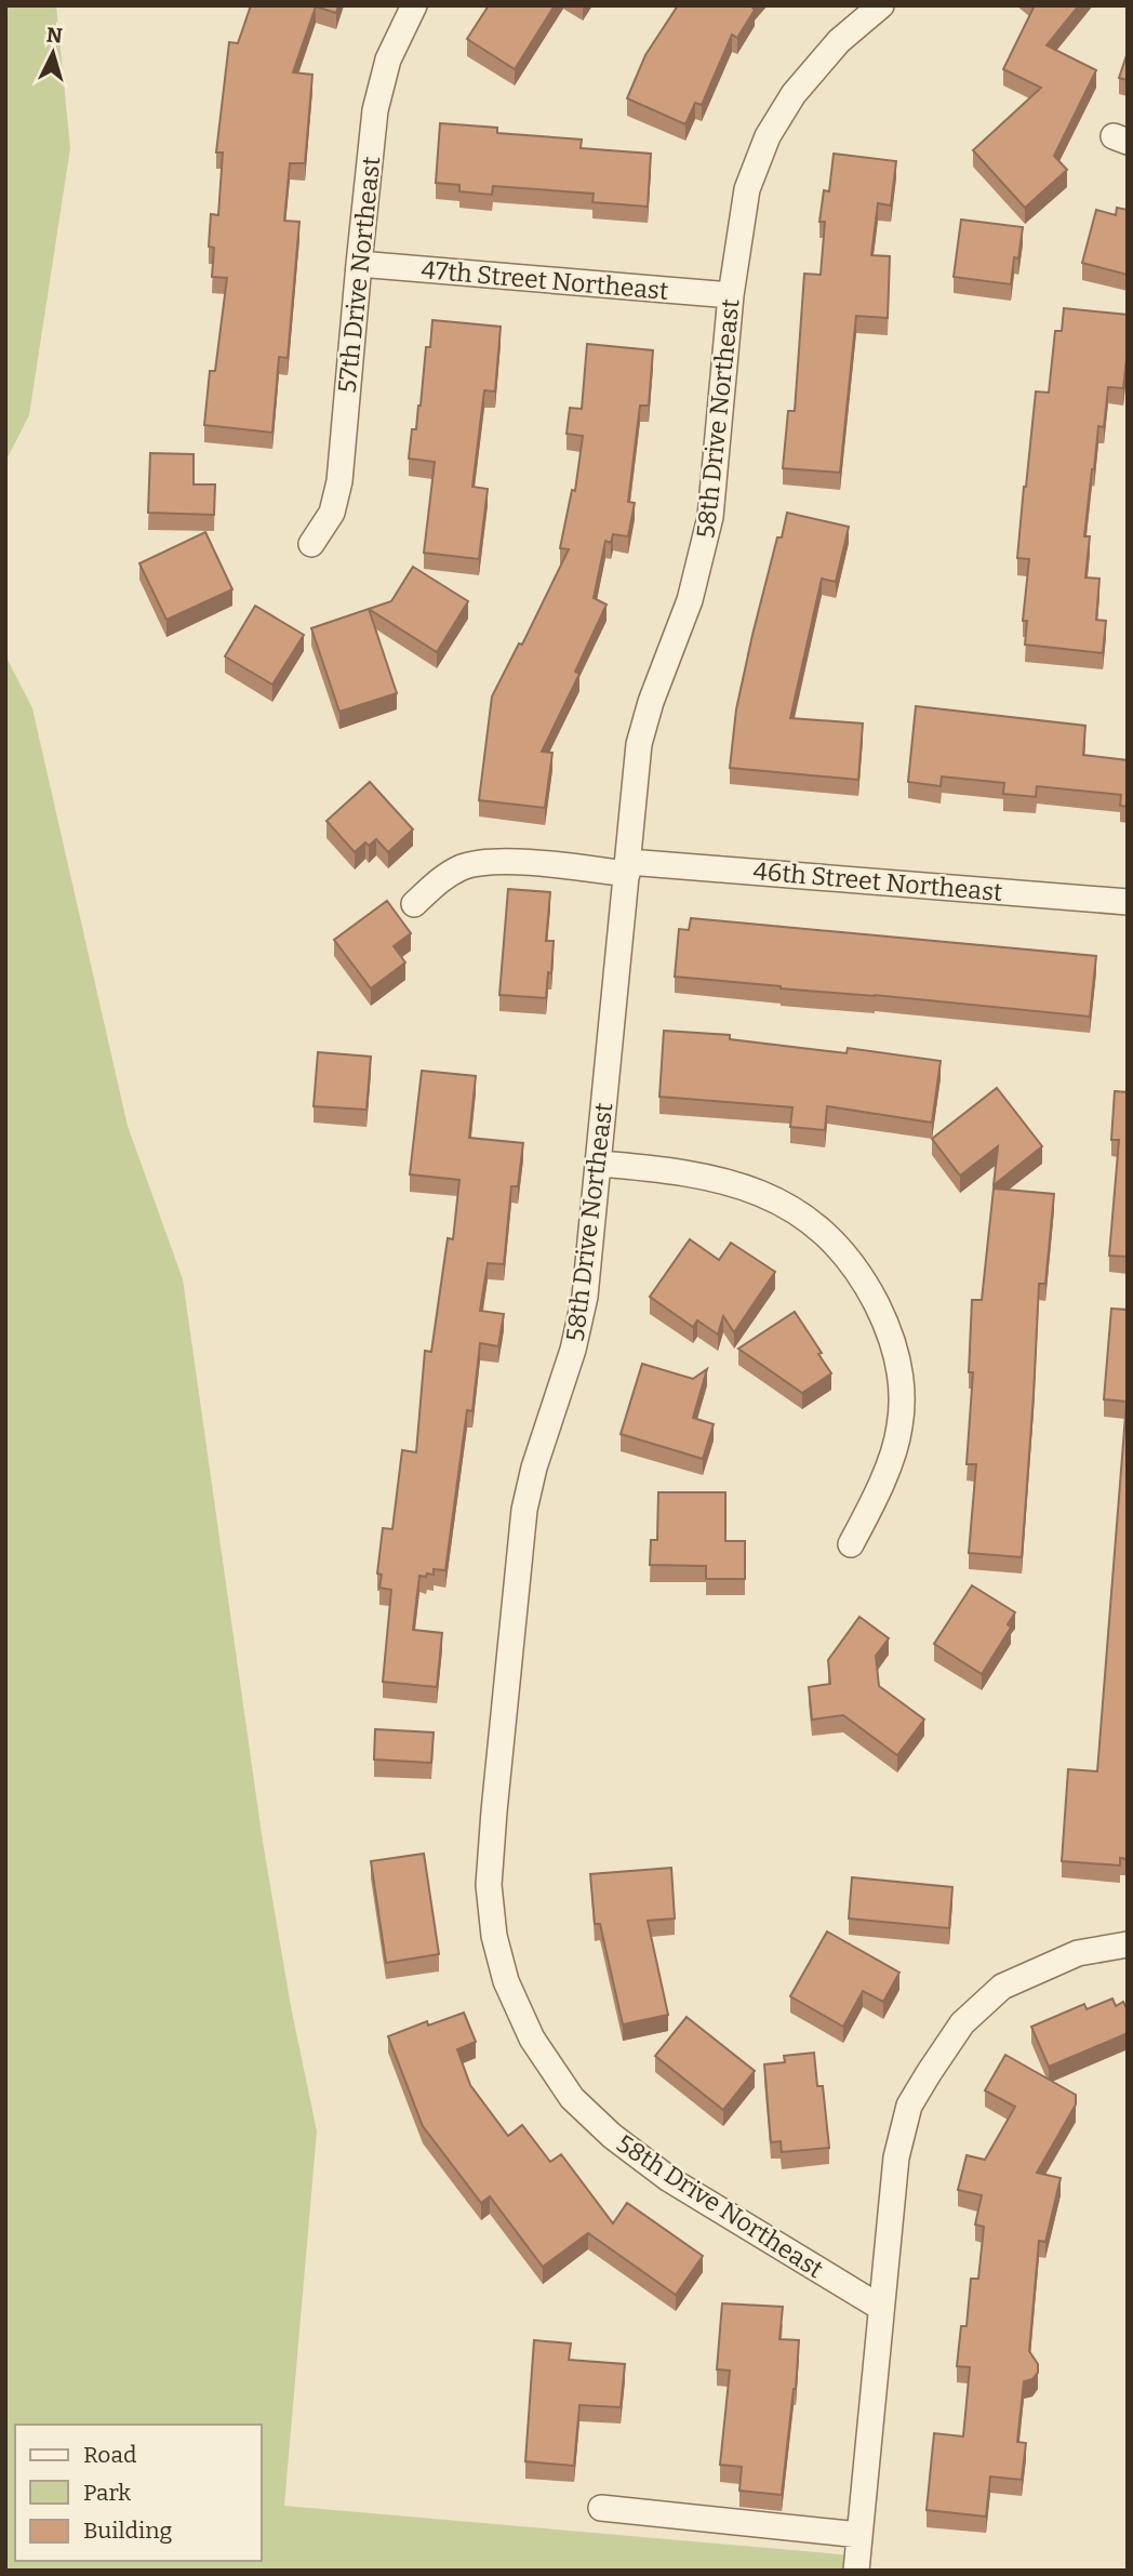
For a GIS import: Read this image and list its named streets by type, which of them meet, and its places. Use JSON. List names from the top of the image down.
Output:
{
  "streets": {
    "street": [
      "57th Drive Northeast",
      "47th Street Northeast",
      "58th Drive Northeast",
      "46th Street Northeast"
    ]
  },
  "crossings": [
    ["57th Drive Northeast", "47th Street Northeast"],
    ["47th Street Northeast", "58th Drive Northeast"],
    ["58th Drive Northeast", "46th Street Northeast"]
  ],
  "legend": ["Road", "Park", "Building"],
  "north": "top"
}
